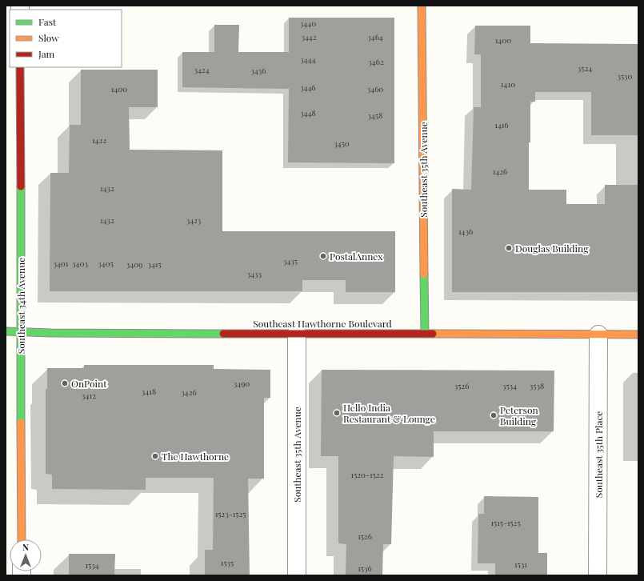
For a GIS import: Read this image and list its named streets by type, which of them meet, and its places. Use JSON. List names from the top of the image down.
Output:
{
  "streets": {
    "street": [
      "Southeast 35th Avenue",
      "Southeast 34th Avenue",
      "Southeast Hawthorne Boulevard",
      "Southeast 35th Place"
    ]
  },
  "crossings": [
    ["Southeast 35th Avenue", "Southeast Hawthorne Boulevard"],
    ["Southeast 34th Avenue", "Southeast Hawthorne Boulevard"],
    ["Southeast Hawthorne Boulevard", "Southeast 35th Place"]
  ],
  "places": [
    "Douglas Building",
    "PostalAnnex",
    "OnPoint",
    "Hello India Restaurant & Lounge",
    "Peterson Building",
    "The Hawthorne"
  ],
  "house_numbers": [
    "3440",
    "3442",
    "3464",
    "1400",
    "3444",
    "3462",
    "3524",
    "3424",
    "3436",
    "3530",
    "1410",
    "3446",
    "1400",
    "3460",
    "3448",
    "3458",
    "1416",
    "1422",
    "3450",
    "1426",
    "1432",
    "1432",
    "3423",
    "1436",
    "3435",
    "3401",
    "3403",
    "3405",
    "3409",
    "3415",
    "3433",
    "3490",
    "3526",
    "3534",
    "3538",
    "3418",
    "3426",
    "3412",
    "1520-1522",
    "1523-1525",
    "1515-1525",
    "1526",
    "1535",
    "1531",
    "1534",
    "1536"
  ],
  "legend": ["Fast", "Slow", "Jam"],
  "north": "top"
}
